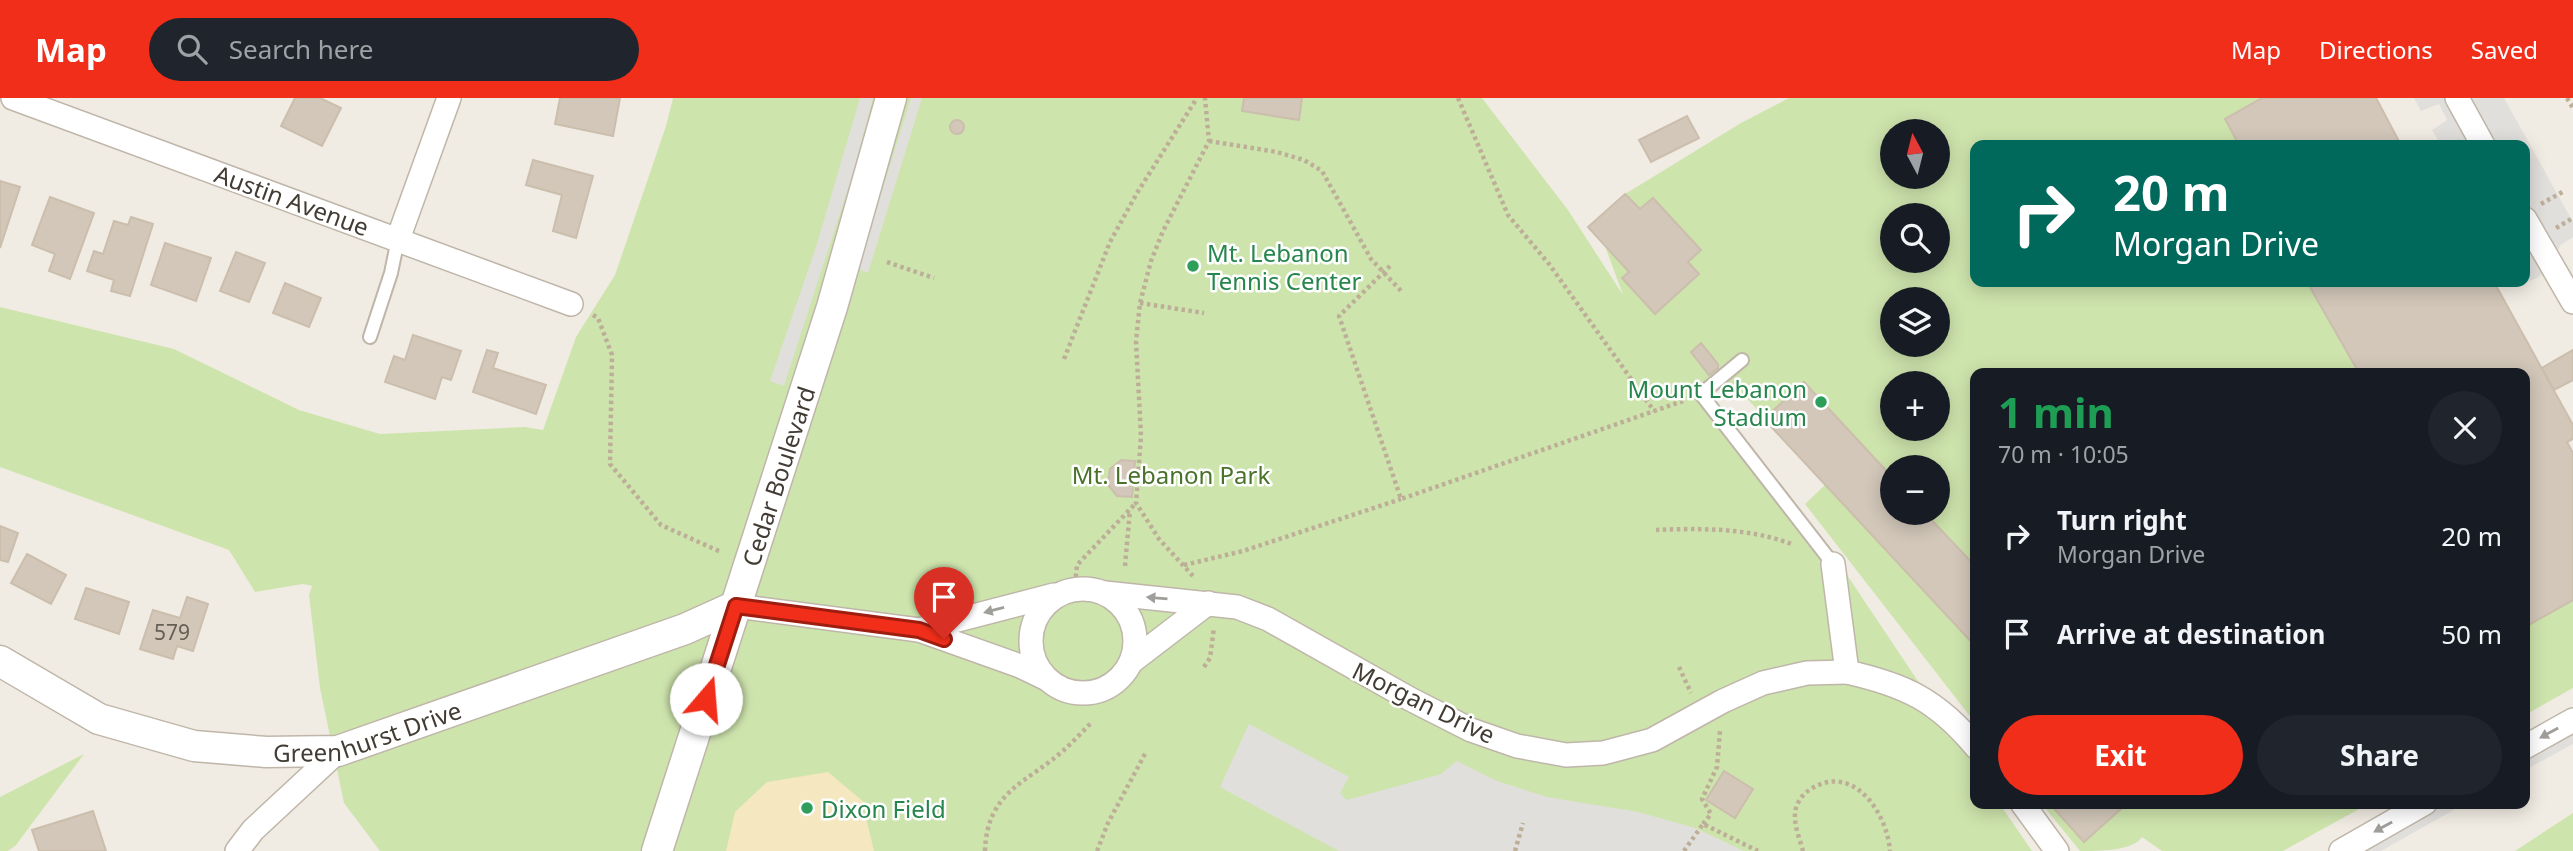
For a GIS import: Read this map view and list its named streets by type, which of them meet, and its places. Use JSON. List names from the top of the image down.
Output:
{
  "streets": {
    "street": [
      "Austin Avenue",
      "Cedar Boulevard",
      "Morgan Drive",
      "Greenhurst Drive"
    ]
  },
  "crossings": [
    ["Cedar Boulevard", "Greenhurst Drive"]
  ],
  "parks": ["Mt. Lebanon Park"],
  "places": ["Mt. Lebanon Tennis Center", "Mount Lebanon Stadium", "Dixon Field"],
  "house_numbers": ["579"],
  "north": "top",
  "page": {
    "header": "Map",
    "search": "Search here",
    "nav": ["Map", "Directions", "Saved"],
    "map_buttons": ["+", "−"],
    "turn": ["20 m", "Morgan Drive"],
    "heading": ["1 min", "70 m · 10:05"],
    "list": [
      {
        "name": "Turn right",
        "note": "Morgan Drive",
        "value": "20 m"
      },
      {
        "name": "Arrive at destination",
        "value": "50 m"
      }
    ],
    "buttons": ["Exit", "Share"]
  }
}
